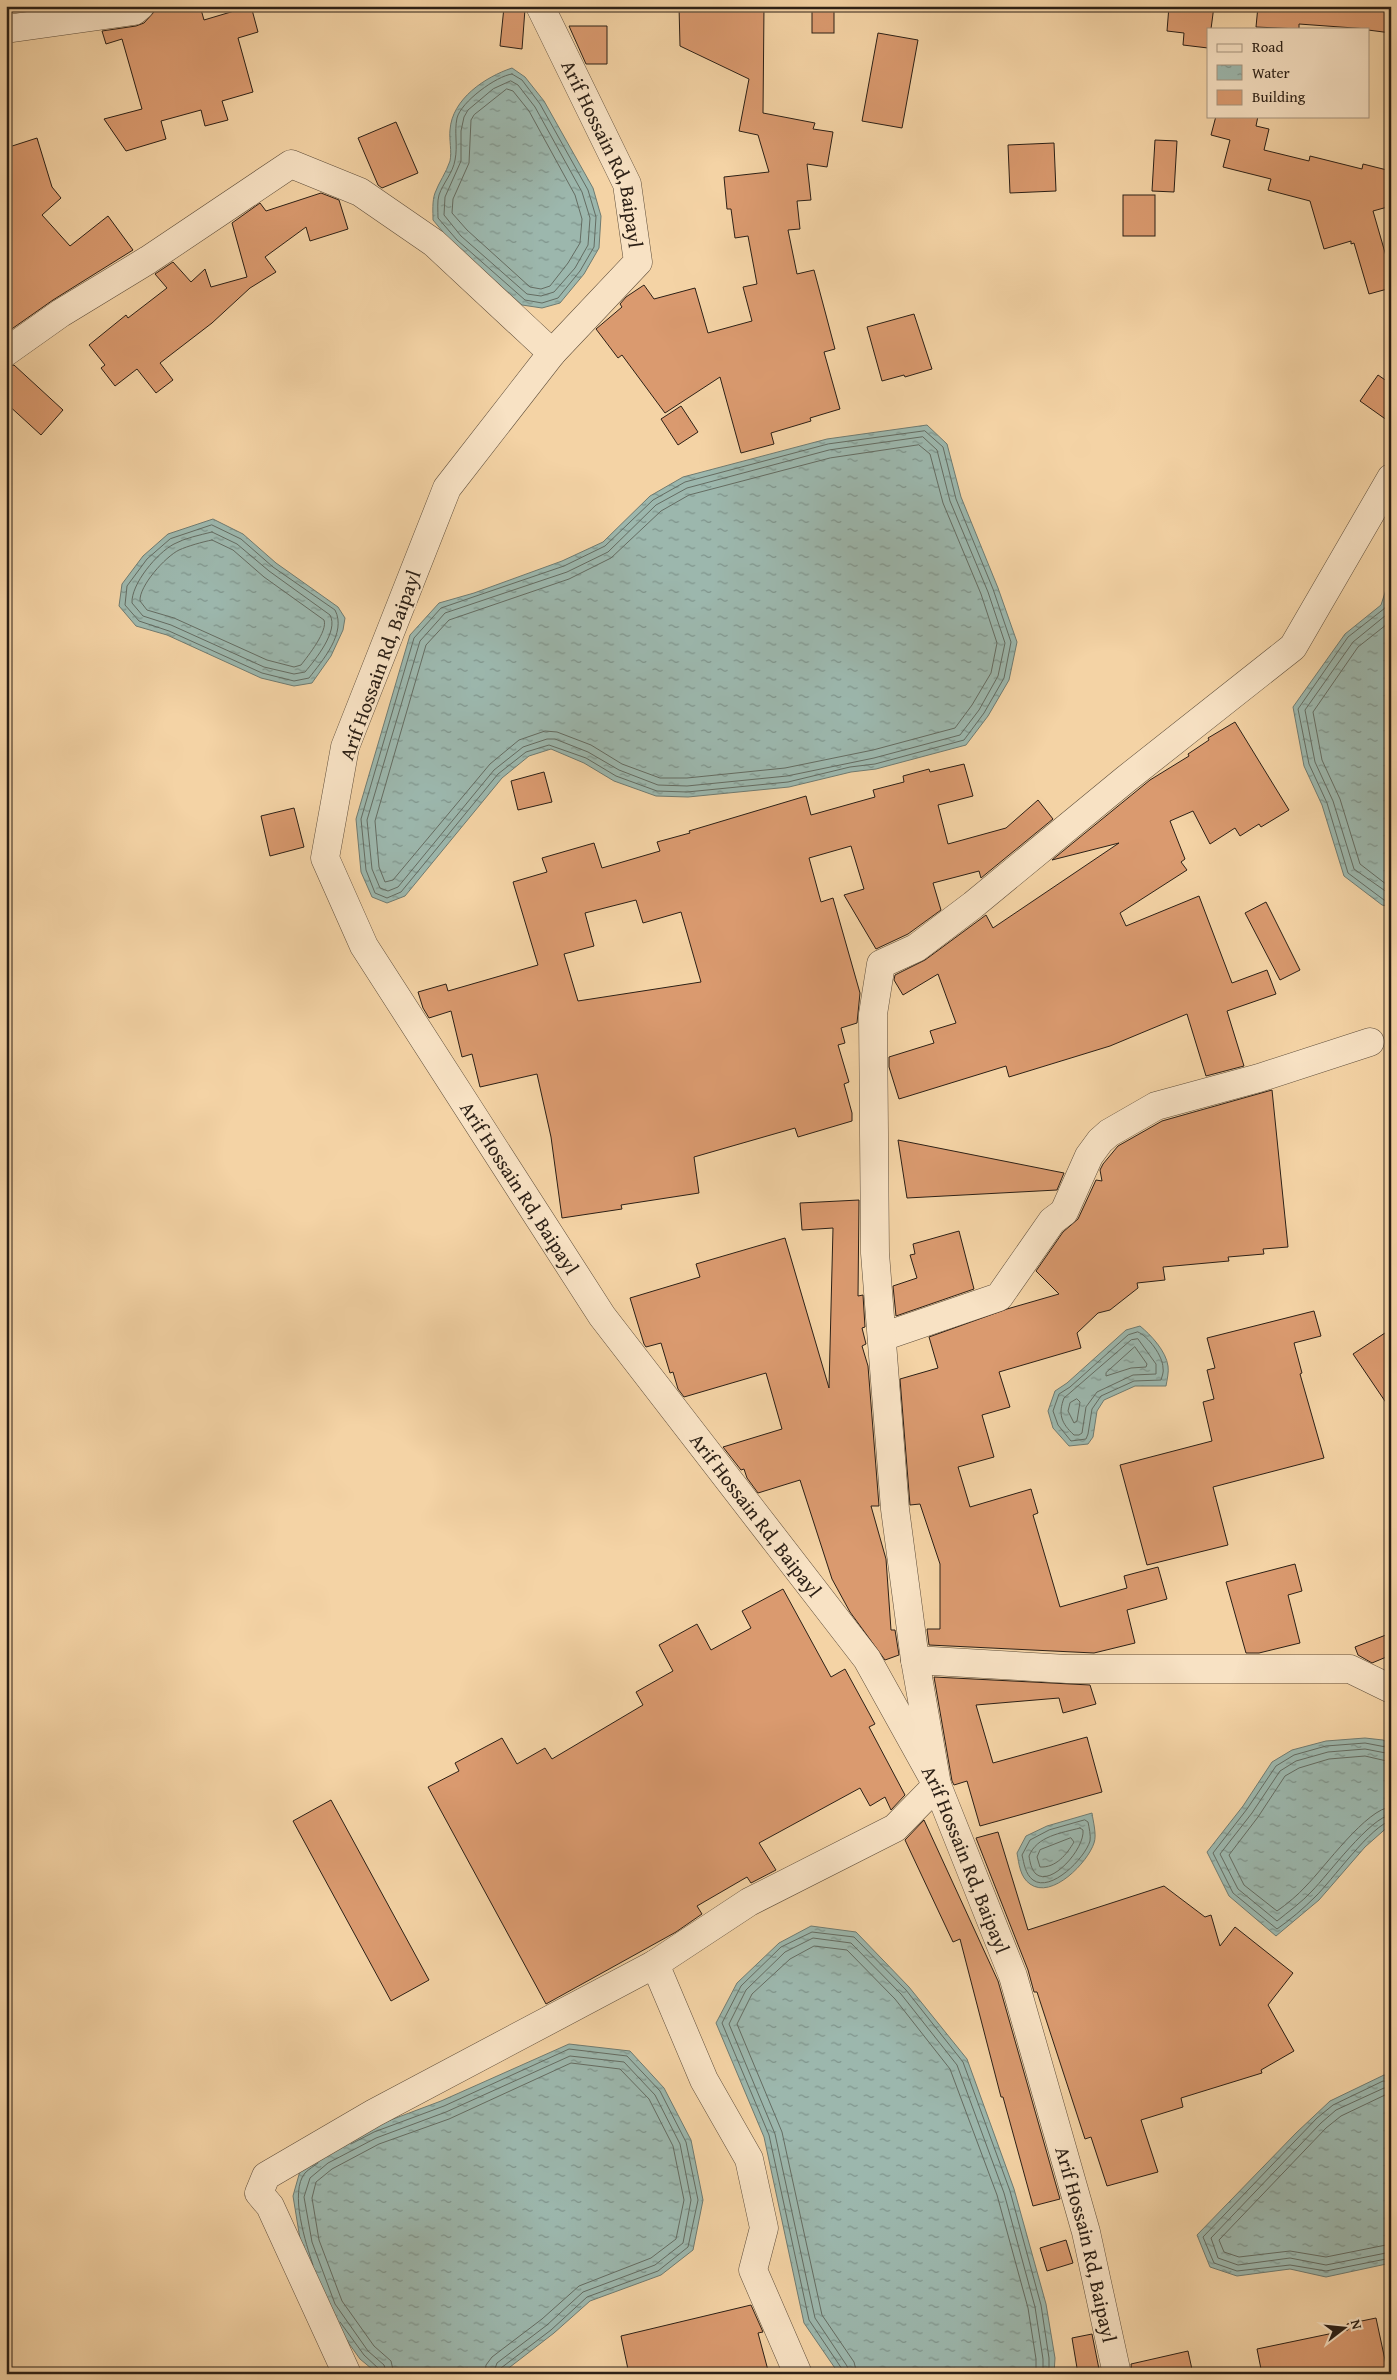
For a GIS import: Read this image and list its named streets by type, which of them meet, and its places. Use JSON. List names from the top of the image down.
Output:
{
  "streets": {
    "street": ["Arif Hossain Rd, Baipayl"]
  },
  "legend": ["Road", "Water", "Building"],
  "north": "right"
}
